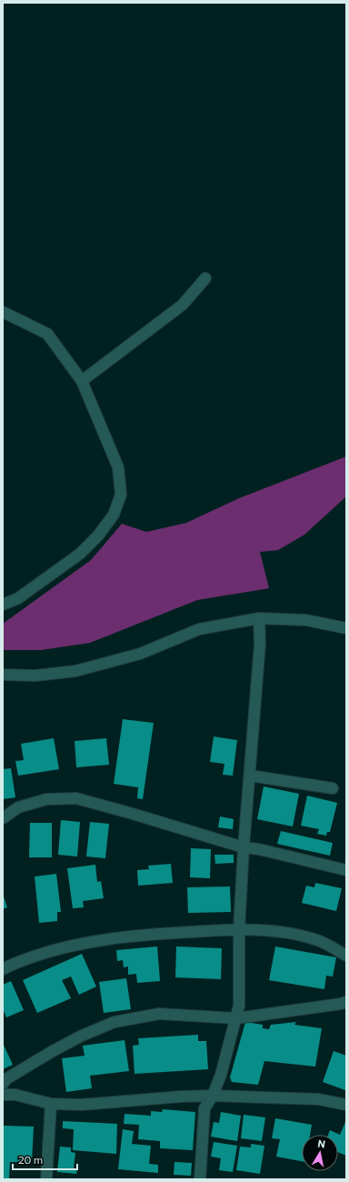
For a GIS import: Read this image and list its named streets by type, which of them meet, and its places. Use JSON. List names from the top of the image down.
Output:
{
  "scale_bar": "20 m",
  "north": "top"
}
